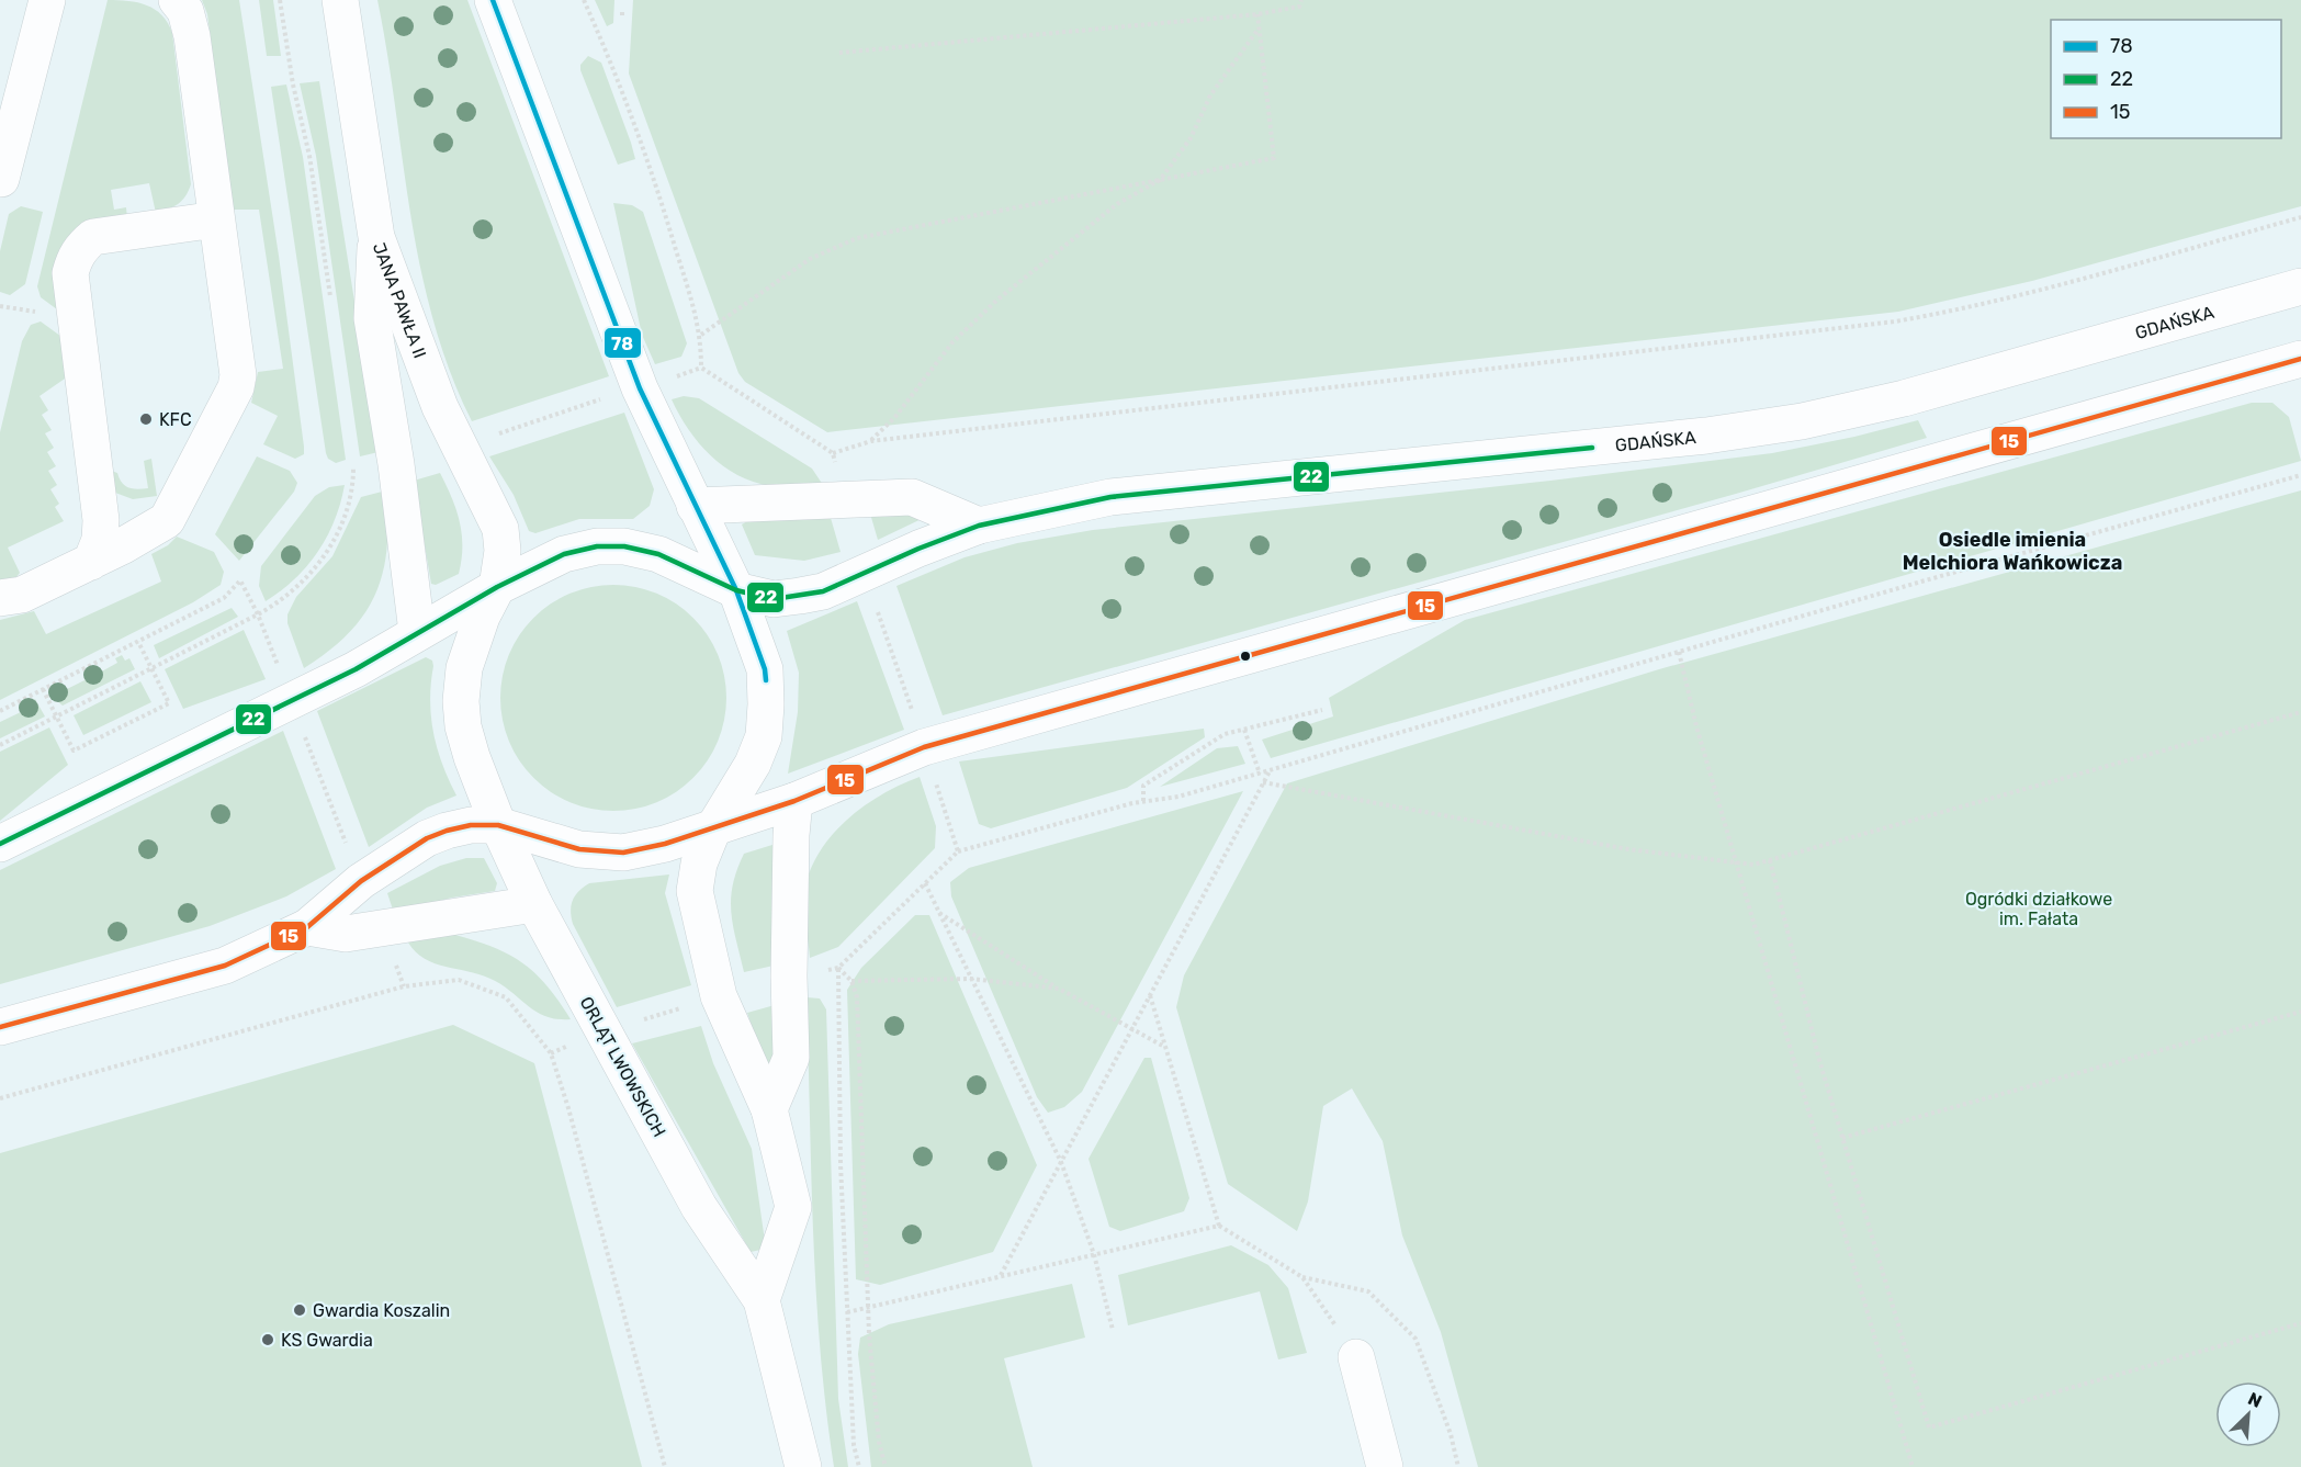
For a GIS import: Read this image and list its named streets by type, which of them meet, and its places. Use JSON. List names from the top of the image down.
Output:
{
  "streets": {
    "main road": ["JANA PAWŁA II", "GDAŃSKA", "ORLĄT LWOWSKICH"]
  },
  "crossings": [
    ["JANA PAWŁA II", "GDAŃSKA"],
    ["JANA PAWŁA II", "ORLĄT LWOWSKICH"]
  ],
  "districts": ["Osiedle imienia Melchiora Wańkowicza"],
  "parks": ["Ogródki działkowe im. Fałata"],
  "places": ["KFC", "Gwardia Koszalin", "KS Gwardia"],
  "lines": ["transit line 78", "transit line 15", "transit line 22"],
  "legend": ["78", "22", "15"],
  "north": "top right"
}
